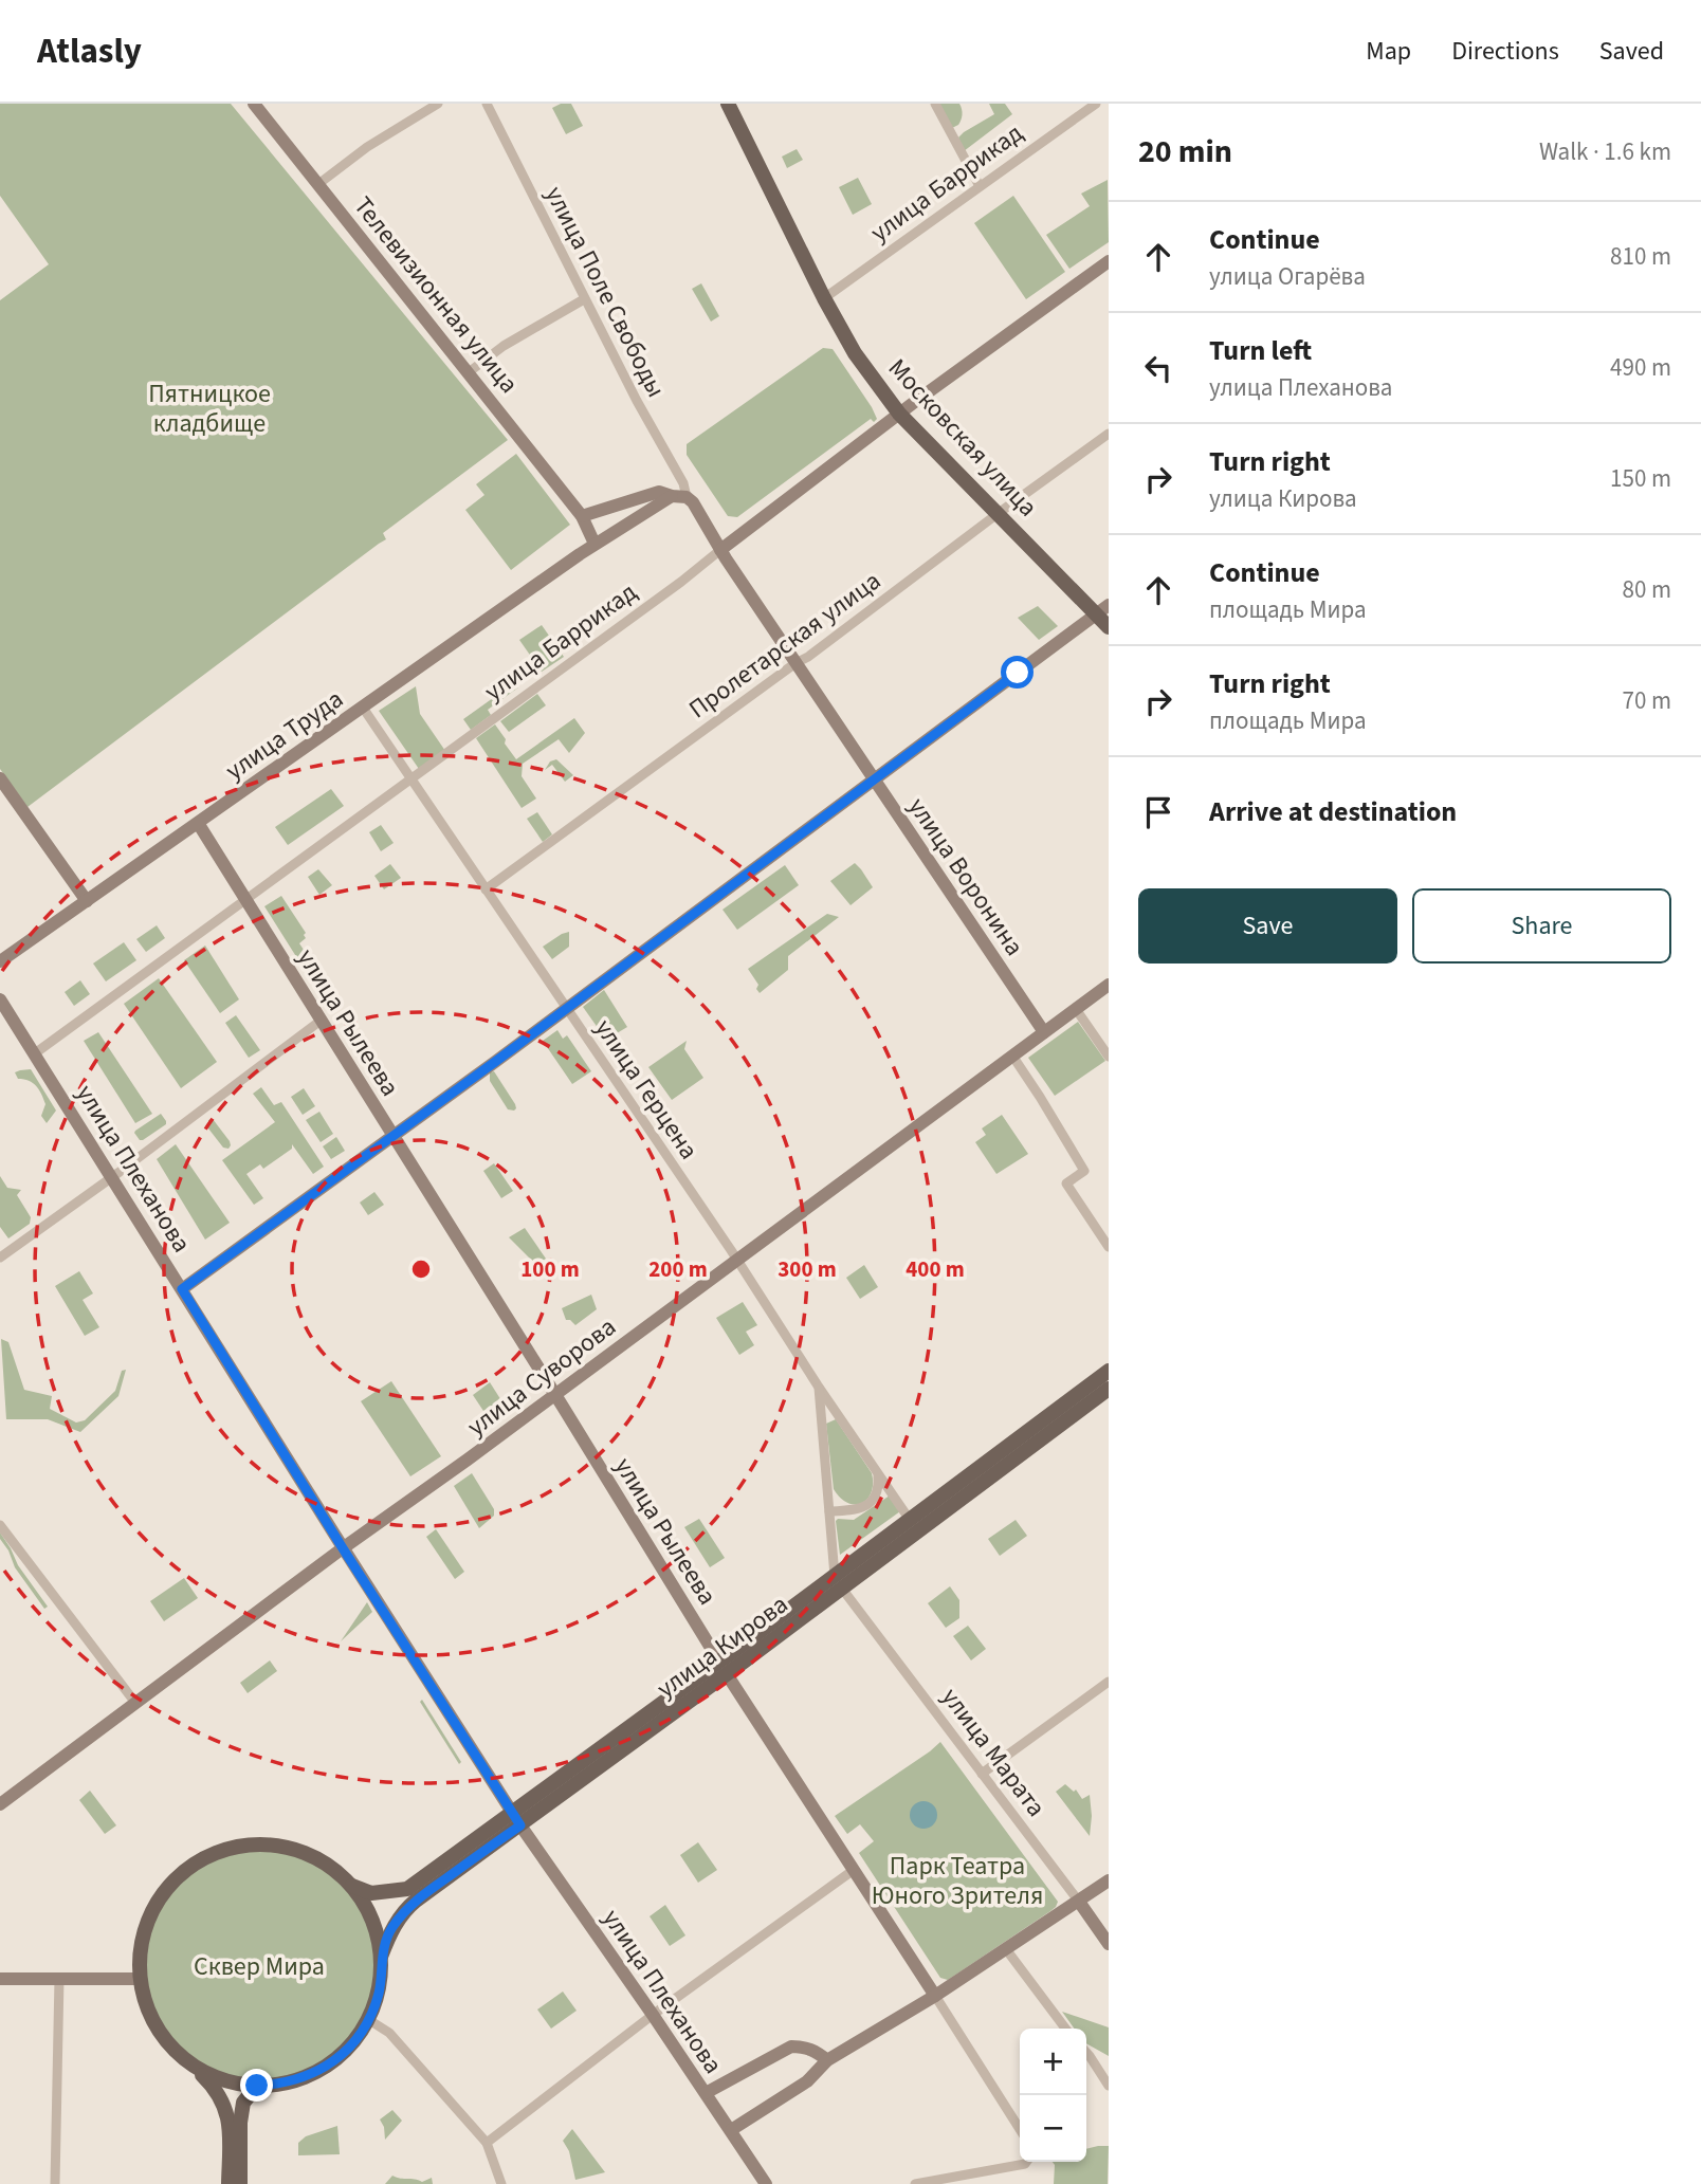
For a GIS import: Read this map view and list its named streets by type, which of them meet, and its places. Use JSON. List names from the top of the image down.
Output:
{
  "streets": {
    "main road": ["Московская улица", "улица Кирова"],
    "street": [
      "улица Баррикад",
      "улица Поле Свободы",
      "Телевизионная улица",
      "Пролетарская улица",
      "улица Труда",
      "улица Воронина",
      "улица Рылеева",
      "улица Герцена",
      "улица Плеханова",
      "улица Суворова",
      "улица Марата"
    ]
  },
  "crossings": [
    ["улица Баррикад", "Московская улица"],
    ["улица Баррикад", "улица Воронина"],
    ["улица Баррикад", "улица Рылеева"],
    ["улица Баррикад", "улица Герцена"],
    ["улица Баррикад", "улица Плеханова"],
    ["улица Поле Свободы", "улица Труда"],
    ["Телевизионная улица", "улица Труда"],
    ["Московская улица", "Пролетарская улица"],
    ["Пролетарская улица", "улица Воронина"],
    ["Пролетарская улица", "улица Герцена"],
    ["улица Труда", "улица Рылеева"],
    ["улица Труда", "улица Герцена"],
    ["улица Воронина", "улица Суворова"],
    ["улица Рылеева", "улица Суворова"],
    ["улица Рылеева", "улица Кирова"],
    ["улица Герцена", "улица Суворова"],
    ["улица Герцена", "улица Кирова"],
    ["улица Герцена", "улица Марата"],
    ["улица Плеханова", "улица Суворова"],
    ["улица Плеханова", "улица Кирова"],
    ["улица Кирова", "улица Марата"]
  ],
  "parks": ["Пятницкое кладбище", "Парк Театра Юного Зрителя", "Сквер Мира"],
  "page": {
    "header": "Atlasly",
    "nav": ["Map", "Directions", "Saved"],
    "heading": ["20 min", "Walk · 1.6 km"],
    "list": [
      ["Continue", "улица Огарёва", "810 m"],
      ["Turn left", "улица Плеханова", "490 m"],
      ["Turn right", "улица Кирова", "150 m"],
      ["Continue", "площадь Мира", "80 m"],
      ["Turn right", "площадь Мира", "70 m"],
      "Arrive at destination"
    ],
    "buttons": ["Save", "Share"],
    "map_buttons": ["+", "−"]
  },
  "rings": [
    "100 m",
    "200 m",
    "300 m",
    "400 m"
  ]
}
